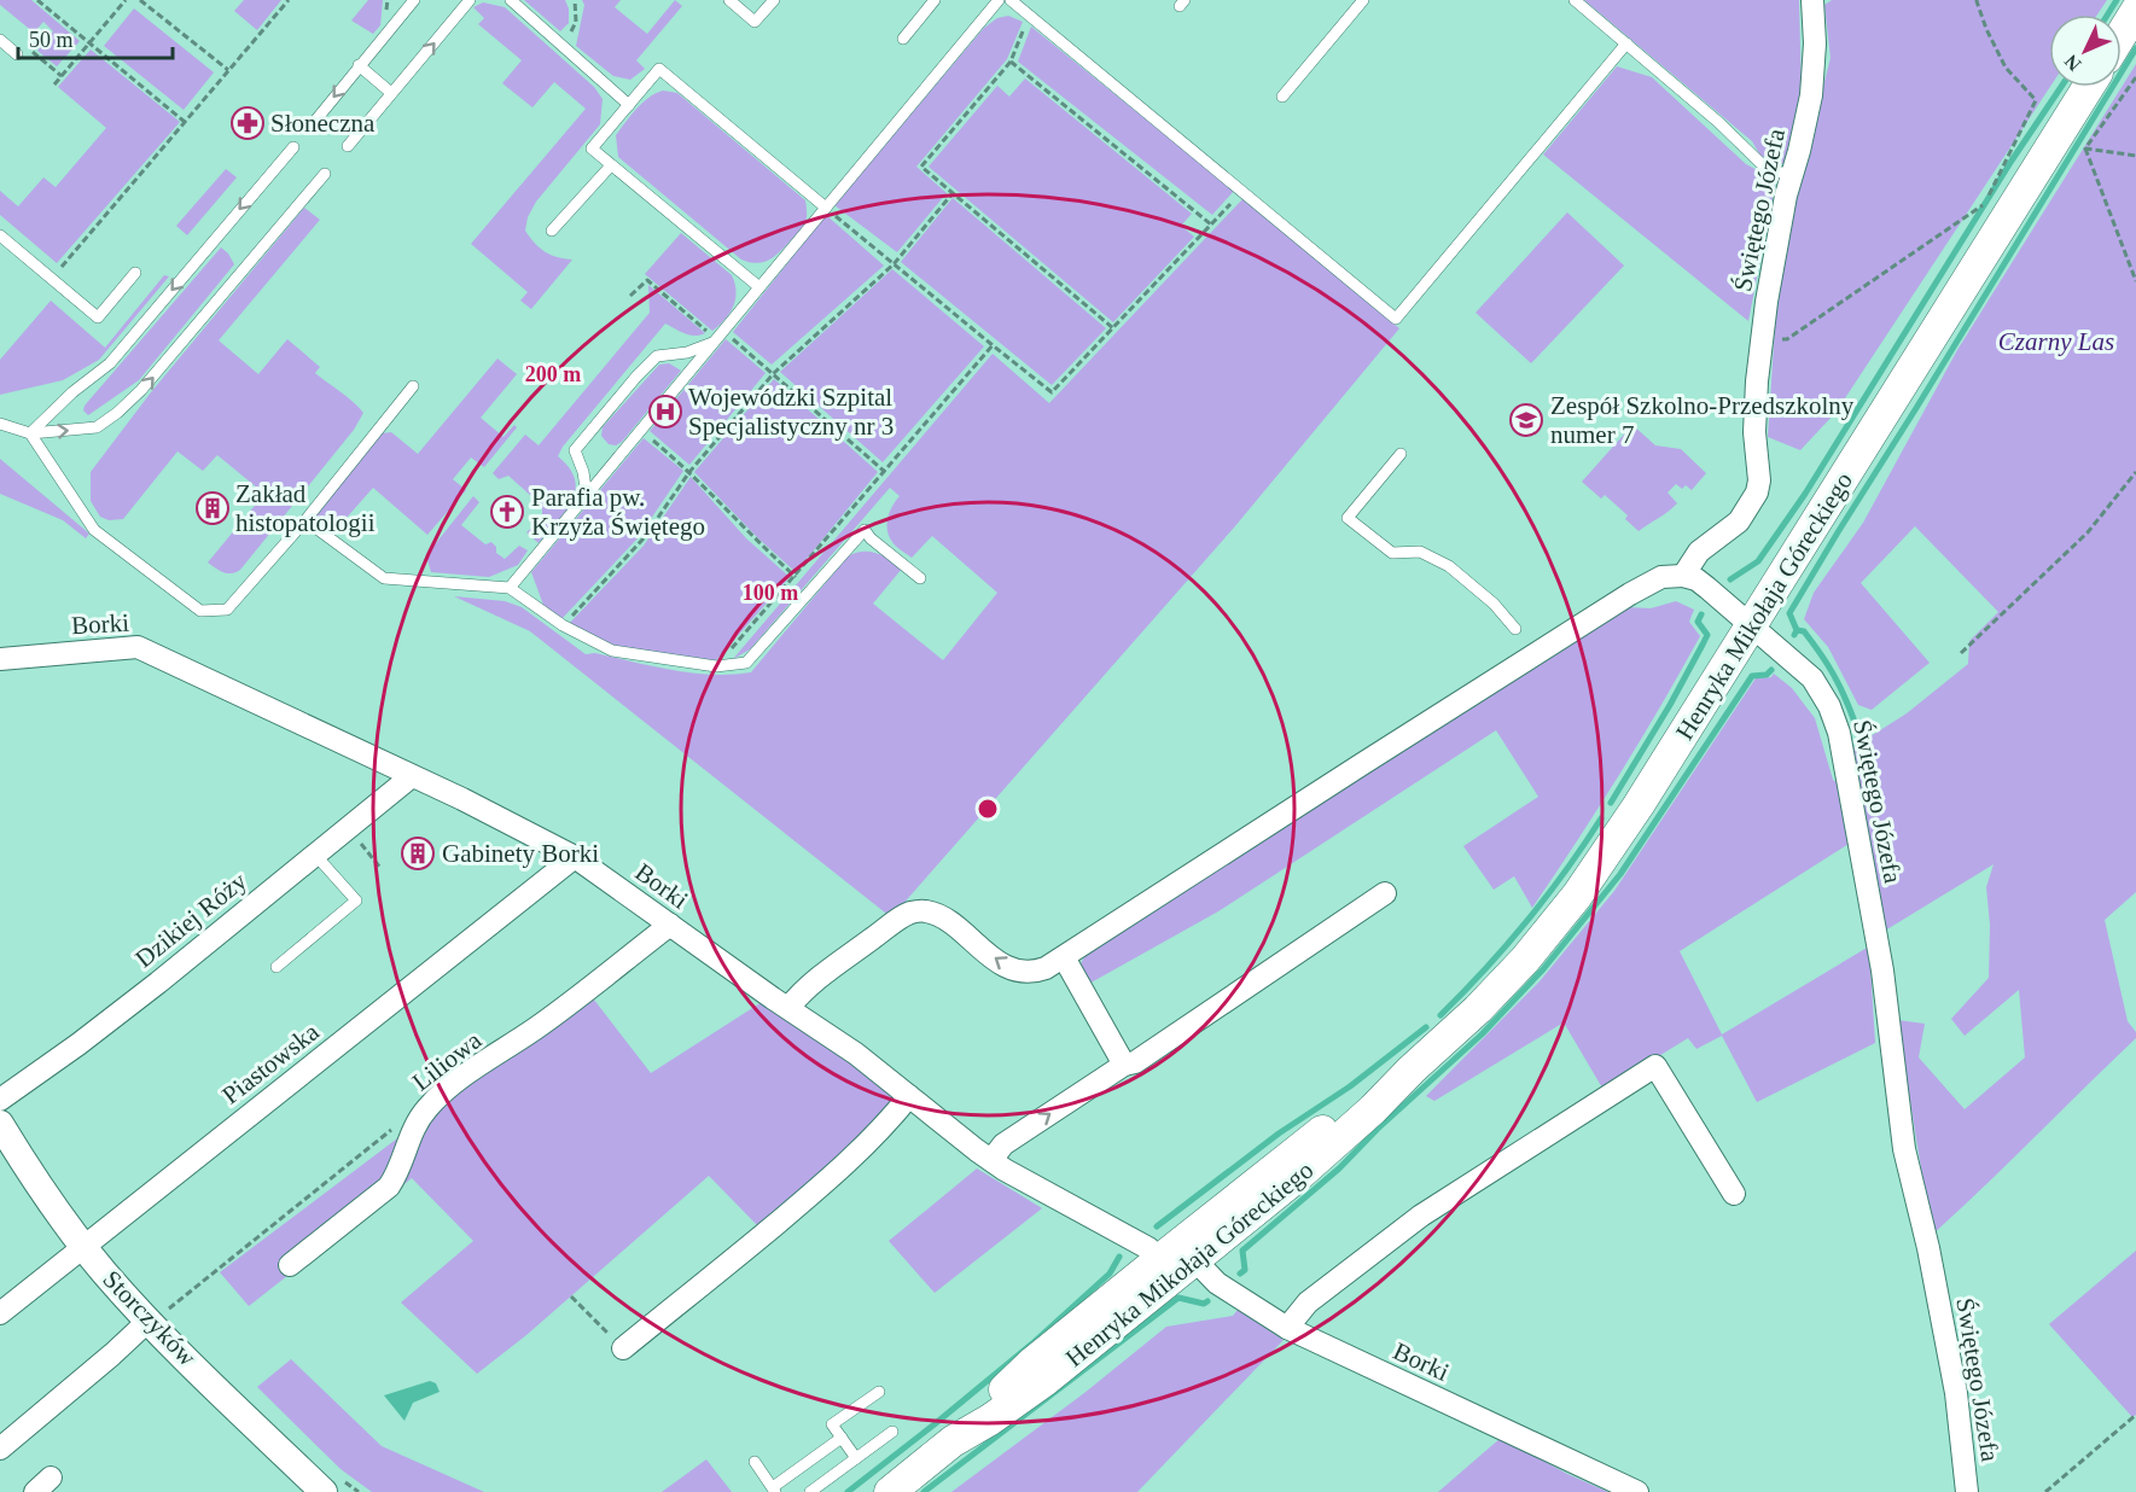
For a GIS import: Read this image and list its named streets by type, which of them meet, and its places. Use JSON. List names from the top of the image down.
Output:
{
  "streets": {
    "main road": ["Henryka Mikołaja Góreckiego"],
    "street": [
      "Świętego Józefa",
      "Borki",
      "Dzikiej Róży",
      "Liliowa",
      "Piastowska",
      "Storczyków"
    ]
  },
  "crossings": [
    ["Świętego Józefa", "Henryka Mikołaja Góreckiego"],
    ["Henryka Mikołaja Góreckiego", "Borki"],
    ["Borki", "Dzikiej Róży"],
    ["Borki", "Liliowa"],
    ["Borki", "Piastowska"],
    ["Piastowska", "Storczyków"]
  ],
  "parks": ["Czarny Las"],
  "places": {
    "pharmacy": ["Słoneczna"],
    "hospital": ["Wojewódzki Szpital Specjalistyczny nr 3"],
    "school or university": ["Zespół Szkolno-Przedszkolny numer 7"],
    "building": ["Zakład histopatologii", "Gabinety Borki"],
    "church": ["Parafia pw. Krzyża Świętego"]
  },
  "scale_bar": "50 m",
  "north": "bottom left",
  "rings": ["200 m", "100 m"]
}
